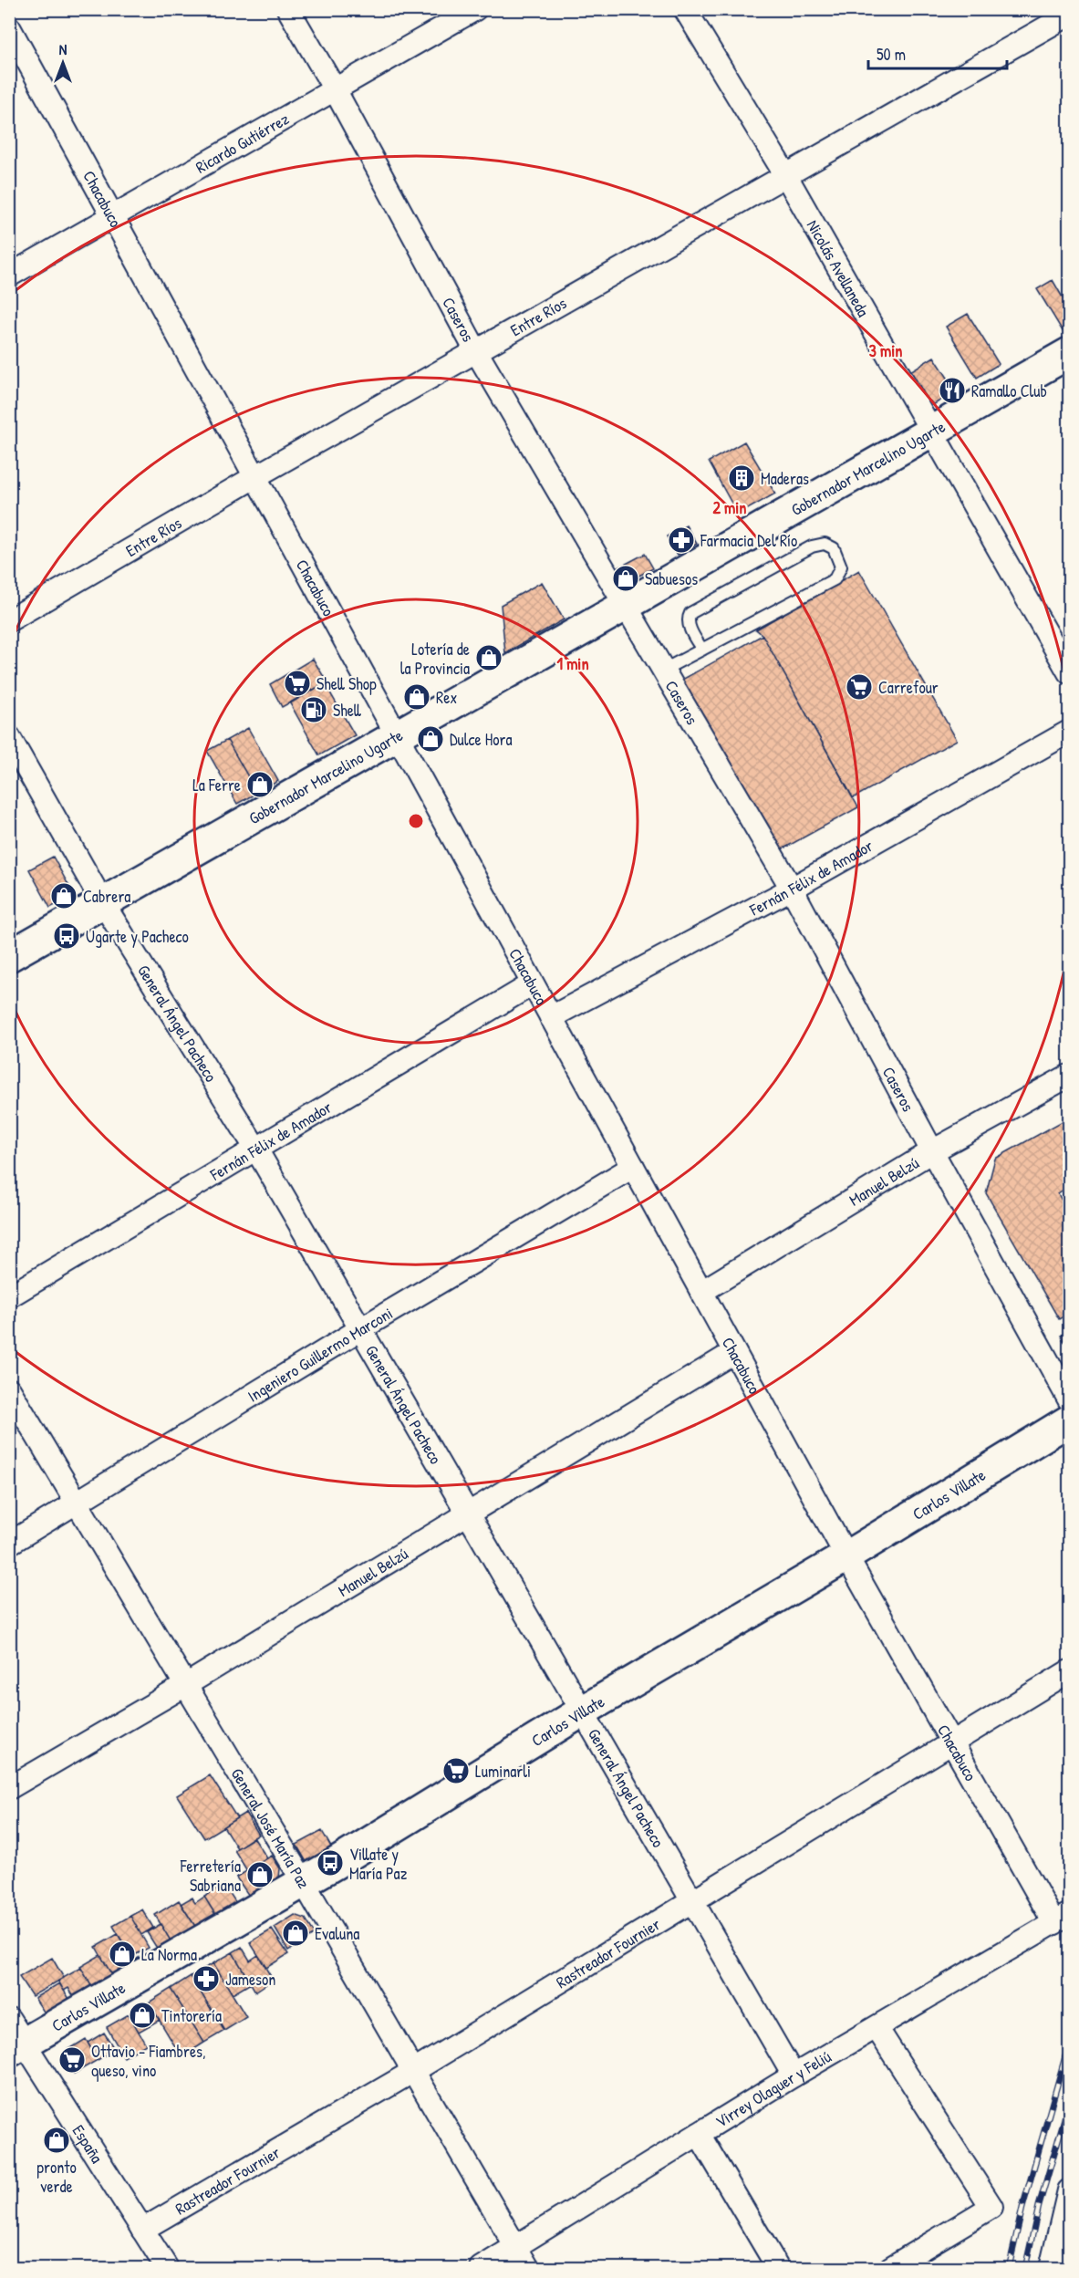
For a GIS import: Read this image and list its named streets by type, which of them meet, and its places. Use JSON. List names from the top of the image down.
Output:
{
  "streets": {
    "street": [
      "Ricardo Gutiérrez",
      "Chacabuco",
      "Nicolás Avellaneda",
      "Entre Ríos",
      "Caseros",
      "Gobernador Marcelino Ugarte",
      "Fernán Félix de Amador",
      "General Ángel Pacheco",
      "Manuel Belzú",
      "Ingeniero Guillermo Marconi",
      "Carlos Villate",
      "General José María Paz",
      "Rastreador Fournier",
      "Virrey Olaguer y Feliú",
      "España"
    ]
  },
  "crossings": [
    ["Ricardo Gutiérrez", "Chacabuco"],
    ["Ricardo Gutiérrez", "Caseros"],
    ["Chacabuco", "Entre Ríos"],
    ["Chacabuco", "Gobernador Marcelino Ugarte"],
    ["Chacabuco", "Fernán Félix de Amador"],
    ["Chacabuco", "Manuel Belzú"],
    ["Chacabuco", "Ingeniero Guillermo Marconi"],
    ["Chacabuco", "Carlos Villate"],
    ["Chacabuco", "Rastreador Fournier"],
    ["Chacabuco", "Virrey Olaguer y Feliú"],
    ["Nicolás Avellaneda", "Entre Ríos"],
    ["Nicolás Avellaneda", "Gobernador Marcelino Ugarte"],
    ["Entre Ríos", "Caseros"],
    ["Caseros", "Gobernador Marcelino Ugarte"],
    ["Caseros", "Fernán Félix de Amador"],
    ["Caseros", "Manuel Belzú"],
    ["Gobernador Marcelino Ugarte", "General Ángel Pacheco"],
    ["Fernán Félix de Amador", "General Ángel Pacheco"],
    ["General Ángel Pacheco", "Manuel Belzú"],
    ["General Ángel Pacheco", "Ingeniero Guillermo Marconi"],
    ["General Ángel Pacheco", "Carlos Villate"],
    ["General Ángel Pacheco", "Rastreador Fournier"],
    ["General Ángel Pacheco", "Virrey Olaguer y Feliú"],
    ["Manuel Belzú", "General José María Paz"],
    ["Ingeniero Guillermo Marconi", "General José María Paz"],
    ["Carlos Villate", "General José María Paz"],
    ["Carlos Villate", "España"],
    ["General José María Paz", "Rastreador Fournier"],
    ["General José María Paz", "Virrey Olaguer y Feliú"],
    ["Rastreador Fournier", "España"]
  ],
  "places": {
    "restaurant": ["Ramallo Club"],
    "building": ["Maderas"],
    "pharmacy": ["Farmacia Del Río", "Jameson"],
    "shop": [
      "Sabuesos",
      "Lotería de la Provincia",
      "Rex",
      "Dulce Hora",
      "La Ferre",
      "Cabrera",
      "Ferretería Sabriana",
      "Evaluna",
      "La Norma",
      "Tintorería",
      "pronto verde"
    ],
    "supermarket": [
      "Shell Shop",
      "Carrefour",
      "Luminarli",
      "Ottavio - Fiambres, queso, vino"
    ],
    "fuel station": ["Shell"],
    "bus stop": ["Ugarte y Pacheco", "Villate y María Paz"]
  },
  "scale_bar": "50 m",
  "north": "top",
  "rings": ["3 min", "2 min", "1 min"]
}
